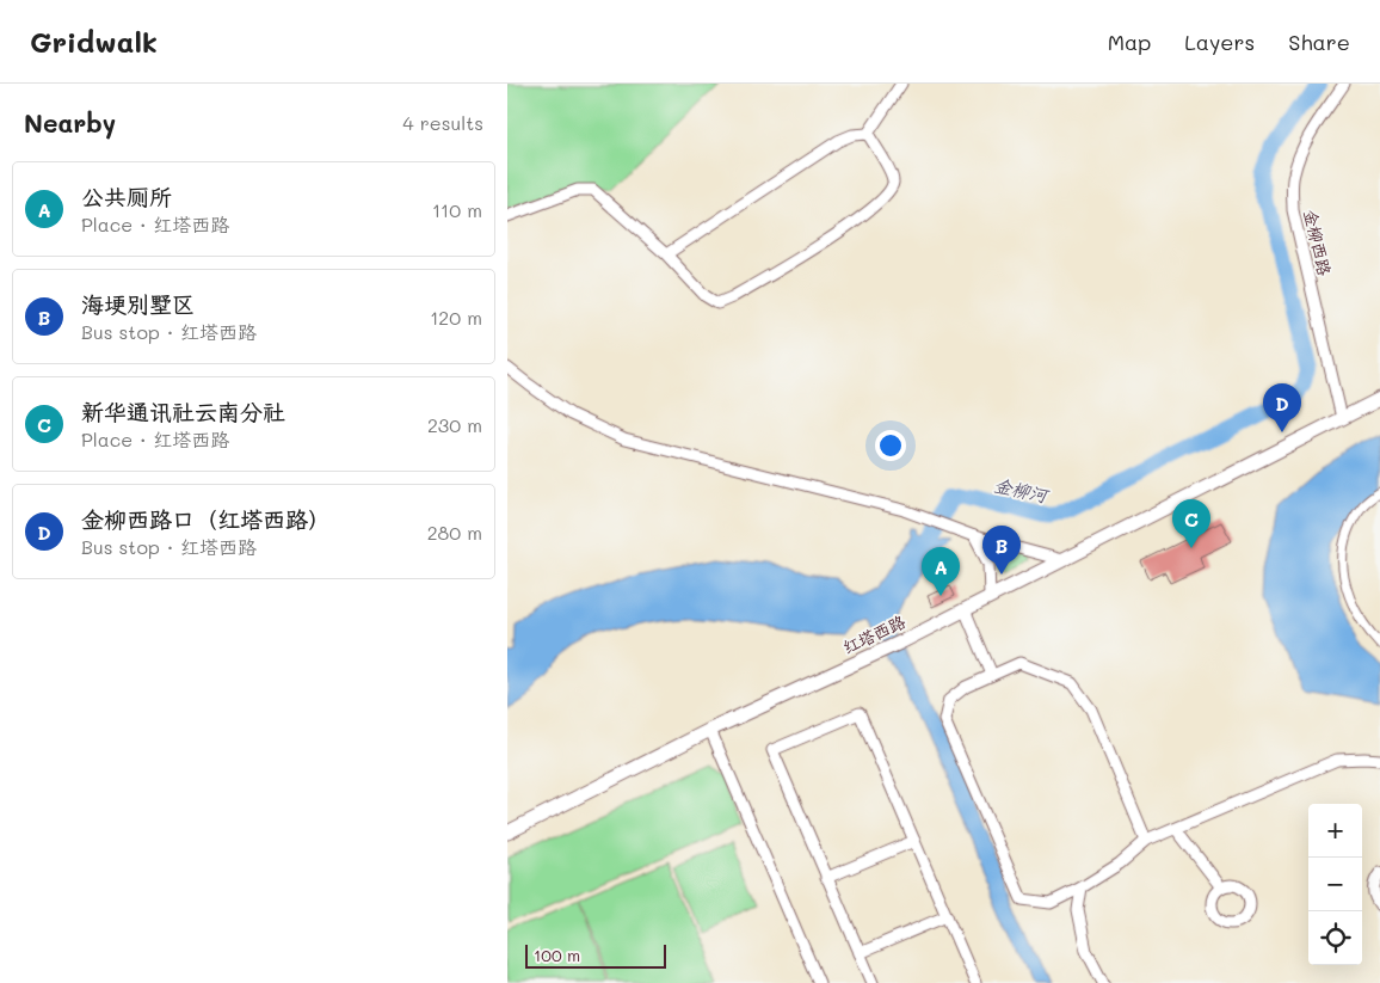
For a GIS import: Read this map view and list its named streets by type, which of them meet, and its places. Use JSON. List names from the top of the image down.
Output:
{
  "streets": {
    "street": ["金柳西路", "红塔西路"]
  },
  "crossings": [
    ["金柳西路", "红塔西路"]
  ],
  "water": ["金柳河"],
  "scale_bar": "100 m",
  "page": {
    "header": "Gridwalk",
    "nav": ["Map", "Layers", "Share"],
    "heading": ["Nearby", "4 results"],
    "list": [
      {
        "mark": "A",
        "name": "公共厕所",
        "note": "Place · 红塔西路",
        "value": "110 m"
      },
      {
        "mark": "B",
        "name": "海埂别墅区",
        "note": "Bus stop · 红塔西路",
        "value": "120 m"
      },
      {
        "mark": "C",
        "name": "新华通讯社云南分社",
        "note": "Place · 红塔西路",
        "value": "230 m"
      },
      {
        "mark": "D",
        "name": "金柳西路口（红塔西路）",
        "note": "Bus stop · 红塔西路",
        "value": "280 m"
      }
    ],
    "pins": [
      "D",
      "C",
      "B",
      "A"
    ],
    "map_buttons": ["+", "−"],
    "scale": "100 m"
  }
}
